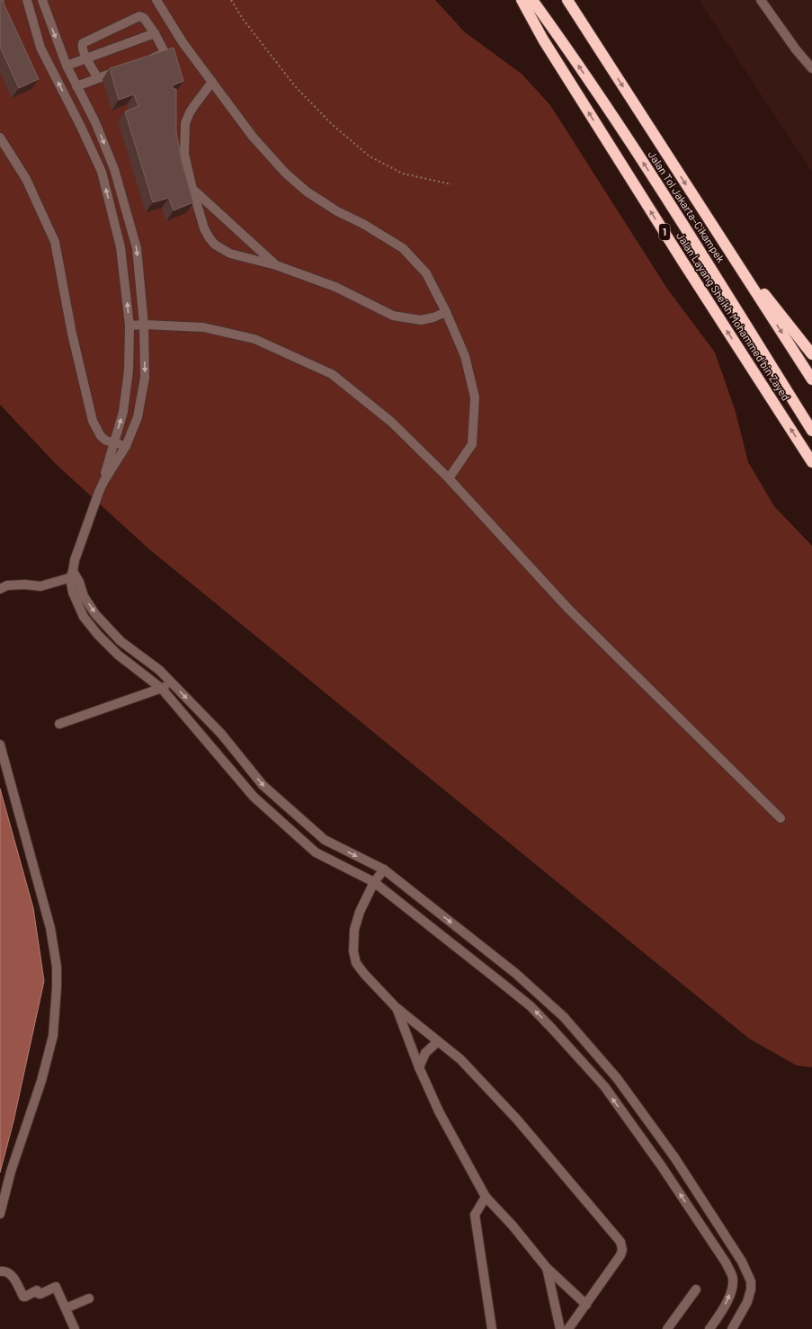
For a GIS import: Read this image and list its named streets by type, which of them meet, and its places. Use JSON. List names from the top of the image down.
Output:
{
  "streets": {
    "highway": ["Jalan Tol Jakarta–Cikampek", "1", "Jalan Layang Sheikh Mohammed bin Zayed"]
  },
  "one_way": ["Jalan Layang Sheikh Mohammed bin Zayed"]
}
